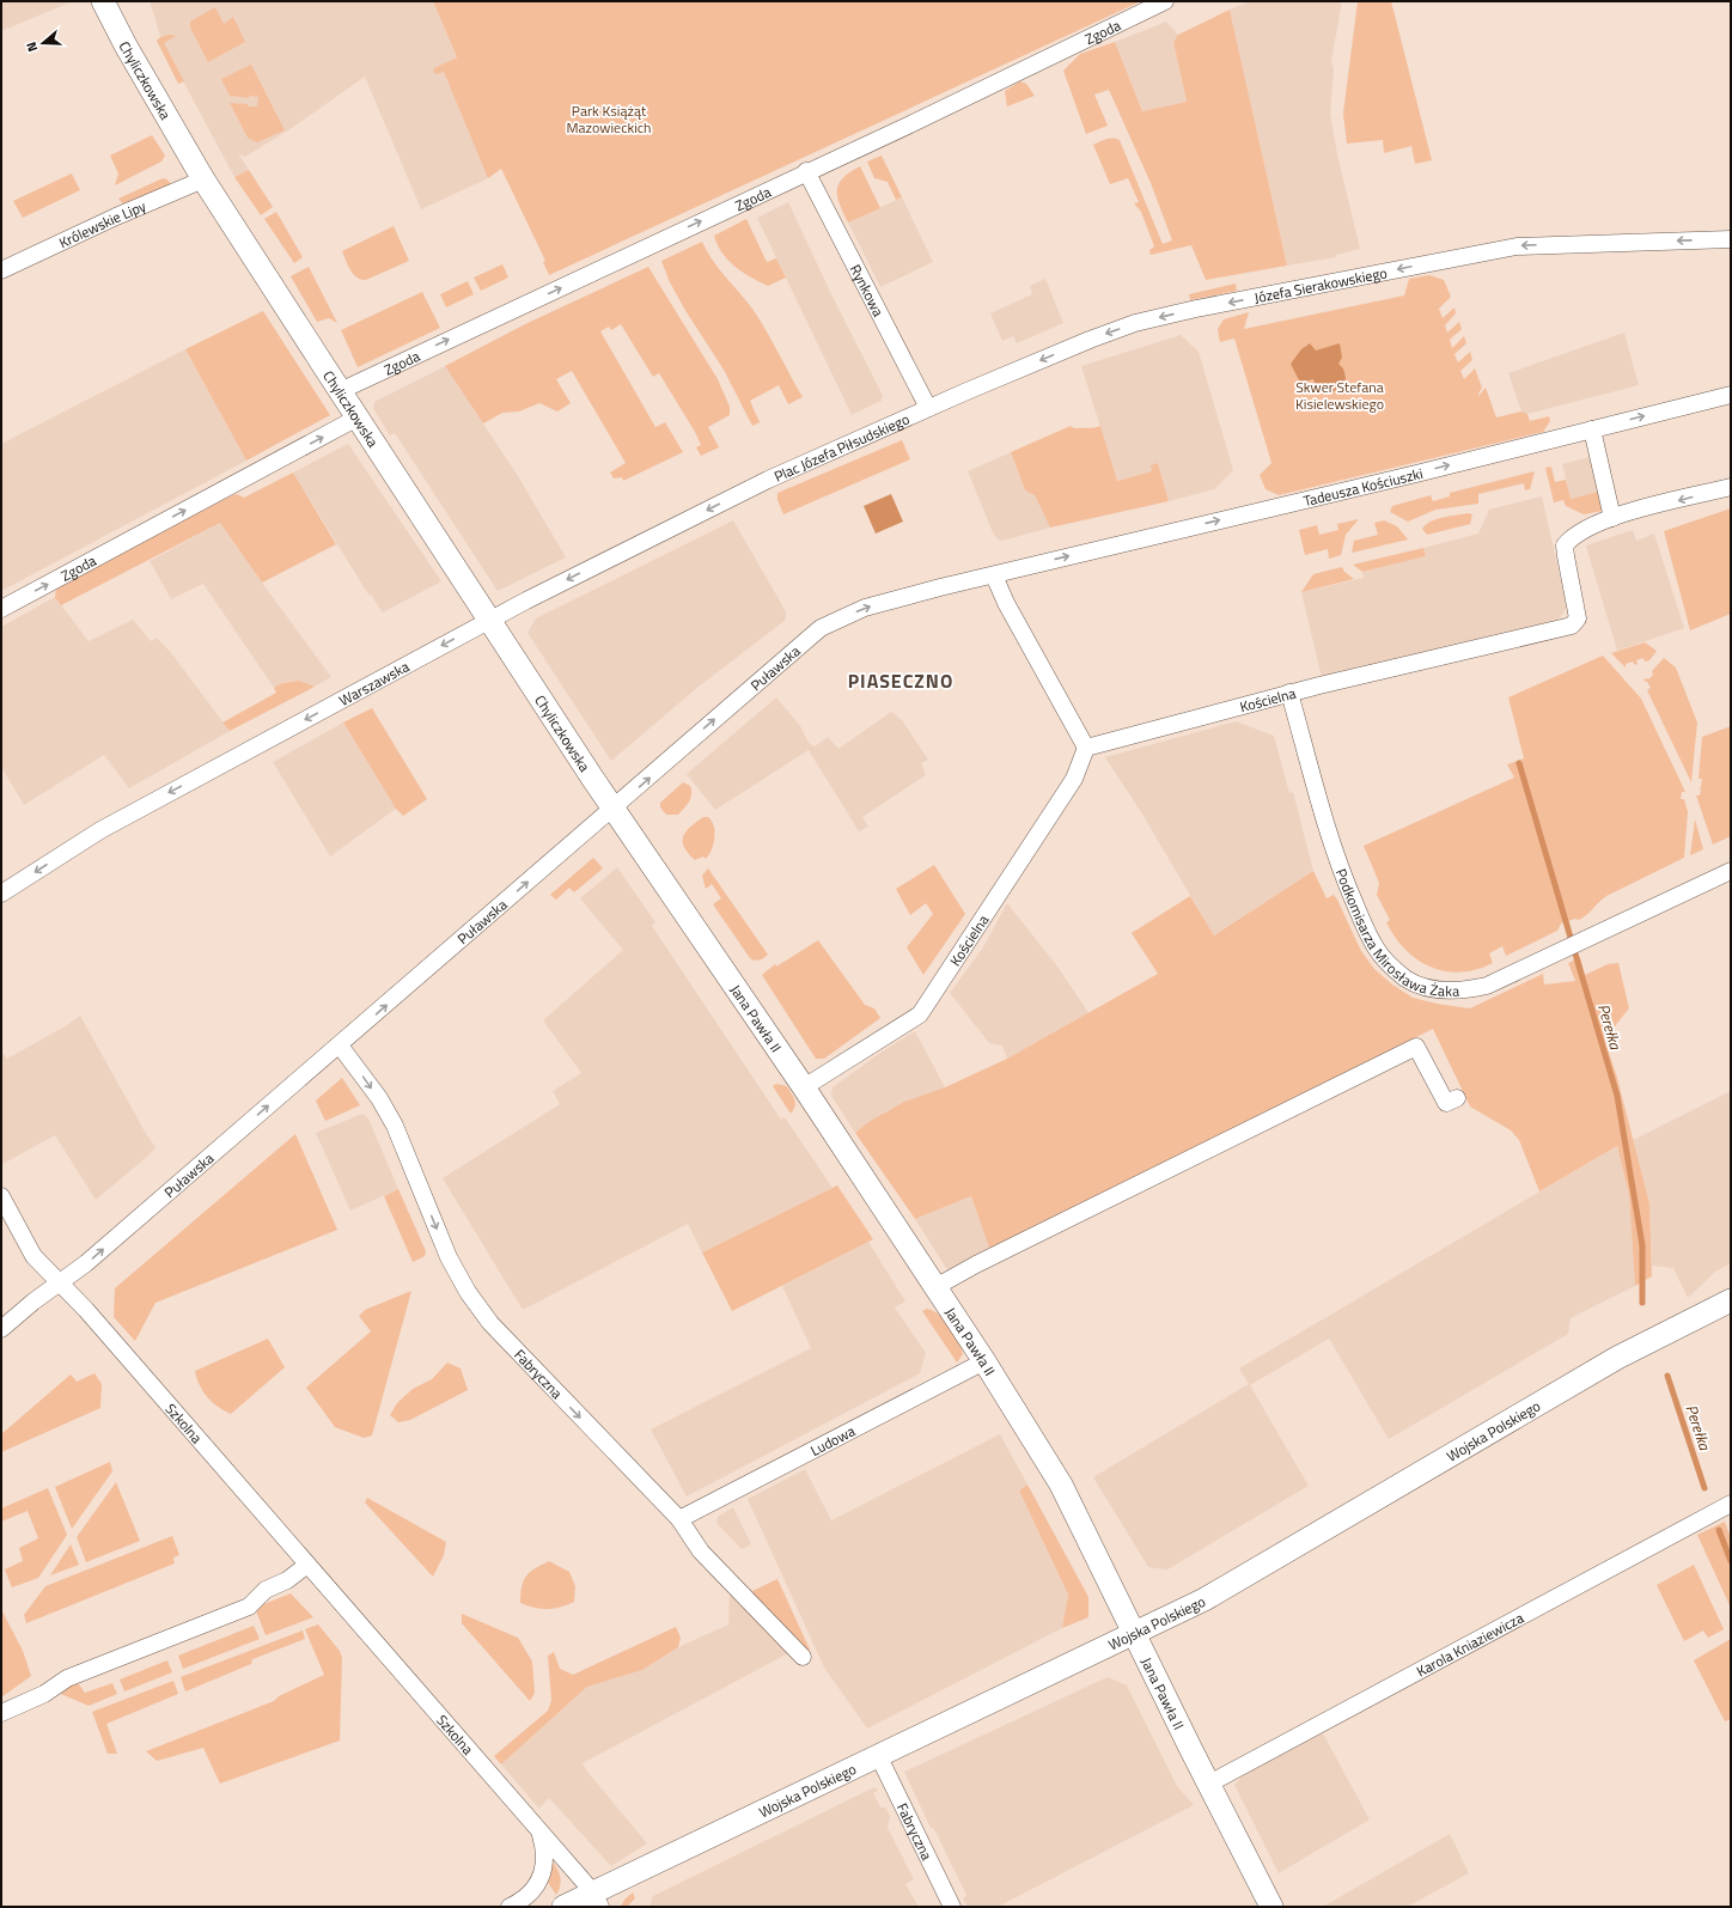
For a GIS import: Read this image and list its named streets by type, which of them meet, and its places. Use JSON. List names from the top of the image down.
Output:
{
  "streets": {
    "street": [
      "Zgoda",
      "Chyliczkowska",
      "Królewskie Lipy",
      "Józefa Sierakowskiego",
      "Rynkowa",
      "Plac Józefa Piłsudskiego",
      "Tadeusza Kościuszki",
      "Puławska",
      "Warszawska",
      "Kościelna",
      "Podkomisarza Mirosława Żaka",
      "Jana Pawła II",
      "Fabryczna",
      "Szkolna",
      "Wojska Polskiego",
      "Ludowa",
      "Karola Kniaziewicza"
    ]
  },
  "crossings": [
    ["Zgoda", "Chyliczkowska"],
    ["Zgoda", "Rynkowa"],
    ["Chyliczkowska", "Królewskie Lipy"],
    ["Chyliczkowska", "Puławska"],
    ["Chyliczkowska", "Warszawska"],
    ["Chyliczkowska", "Jana Pawła II"],
    ["Józefa Sierakowskiego", "Rynkowa"],
    ["Józefa Sierakowskiego", "Plac Józefa Piłsudskiego"],
    ["Rynkowa", "Plac Józefa Piłsudskiego"],
    ["Plac Józefa Piłsudskiego", "Warszawska"],
    ["Tadeusza Kościuszki", "Puławska"],
    ["Puławska", "Jana Pawła II"],
    ["Puławska", "Fabryczna"],
    ["Puławska", "Szkolna"],
    ["Kościelna", "Podkomisarza Mirosława Żaka"],
    ["Kościelna", "Jana Pawła II"],
    ["Jana Pawła II", "Wojska Polskiego"],
    ["Jana Pawła II", "Ludowa"],
    ["Jana Pawła II", "Karola Kniaziewicza"],
    ["Fabryczna", "Wojska Polskiego"],
    ["Fabryczna", "Ludowa"],
    ["Szkolna", "Wojska Polskiego"]
  ],
  "one_way": [
    "Zgoda",
    "Józefa Sierakowskiego",
    "Tadeusza Kościuszki",
    "Puławska",
    "Warszawska",
    "Fabryczna"
  ],
  "districts": ["PIASECZNO"],
  "water": ["Perełka"],
  "parks": ["Park Książąt Mazowieckich", "Skwer Stefana Kisielewskiego"],
  "north": "left"
}
